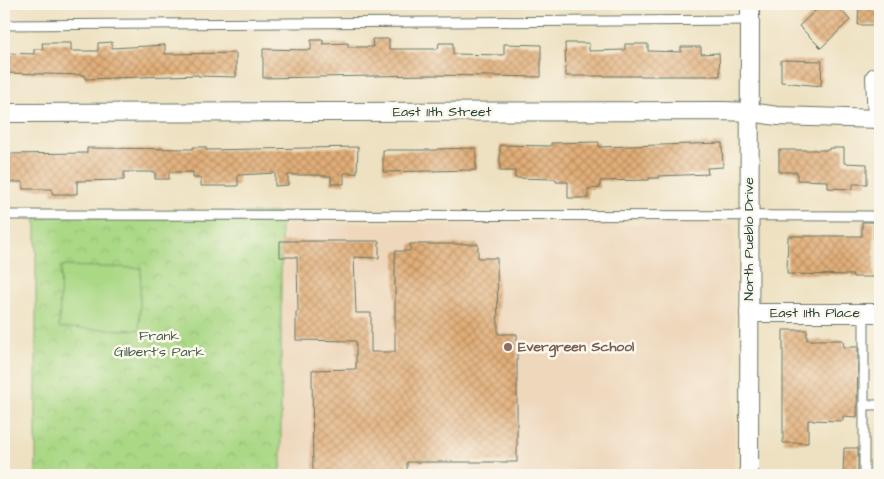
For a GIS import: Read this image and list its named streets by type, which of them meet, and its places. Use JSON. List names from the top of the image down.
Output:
{
  "streets": {
    "street": ["East 11th Street", "North Pueblo Drive", "East 11th Place"]
  },
  "crossings": [
    ["East 11th Street", "North Pueblo Drive"],
    ["North Pueblo Drive", "East 11th Place"]
  ],
  "parks": ["Frank Gilbert's Park"],
  "places": ["Evergreen School"]
}
